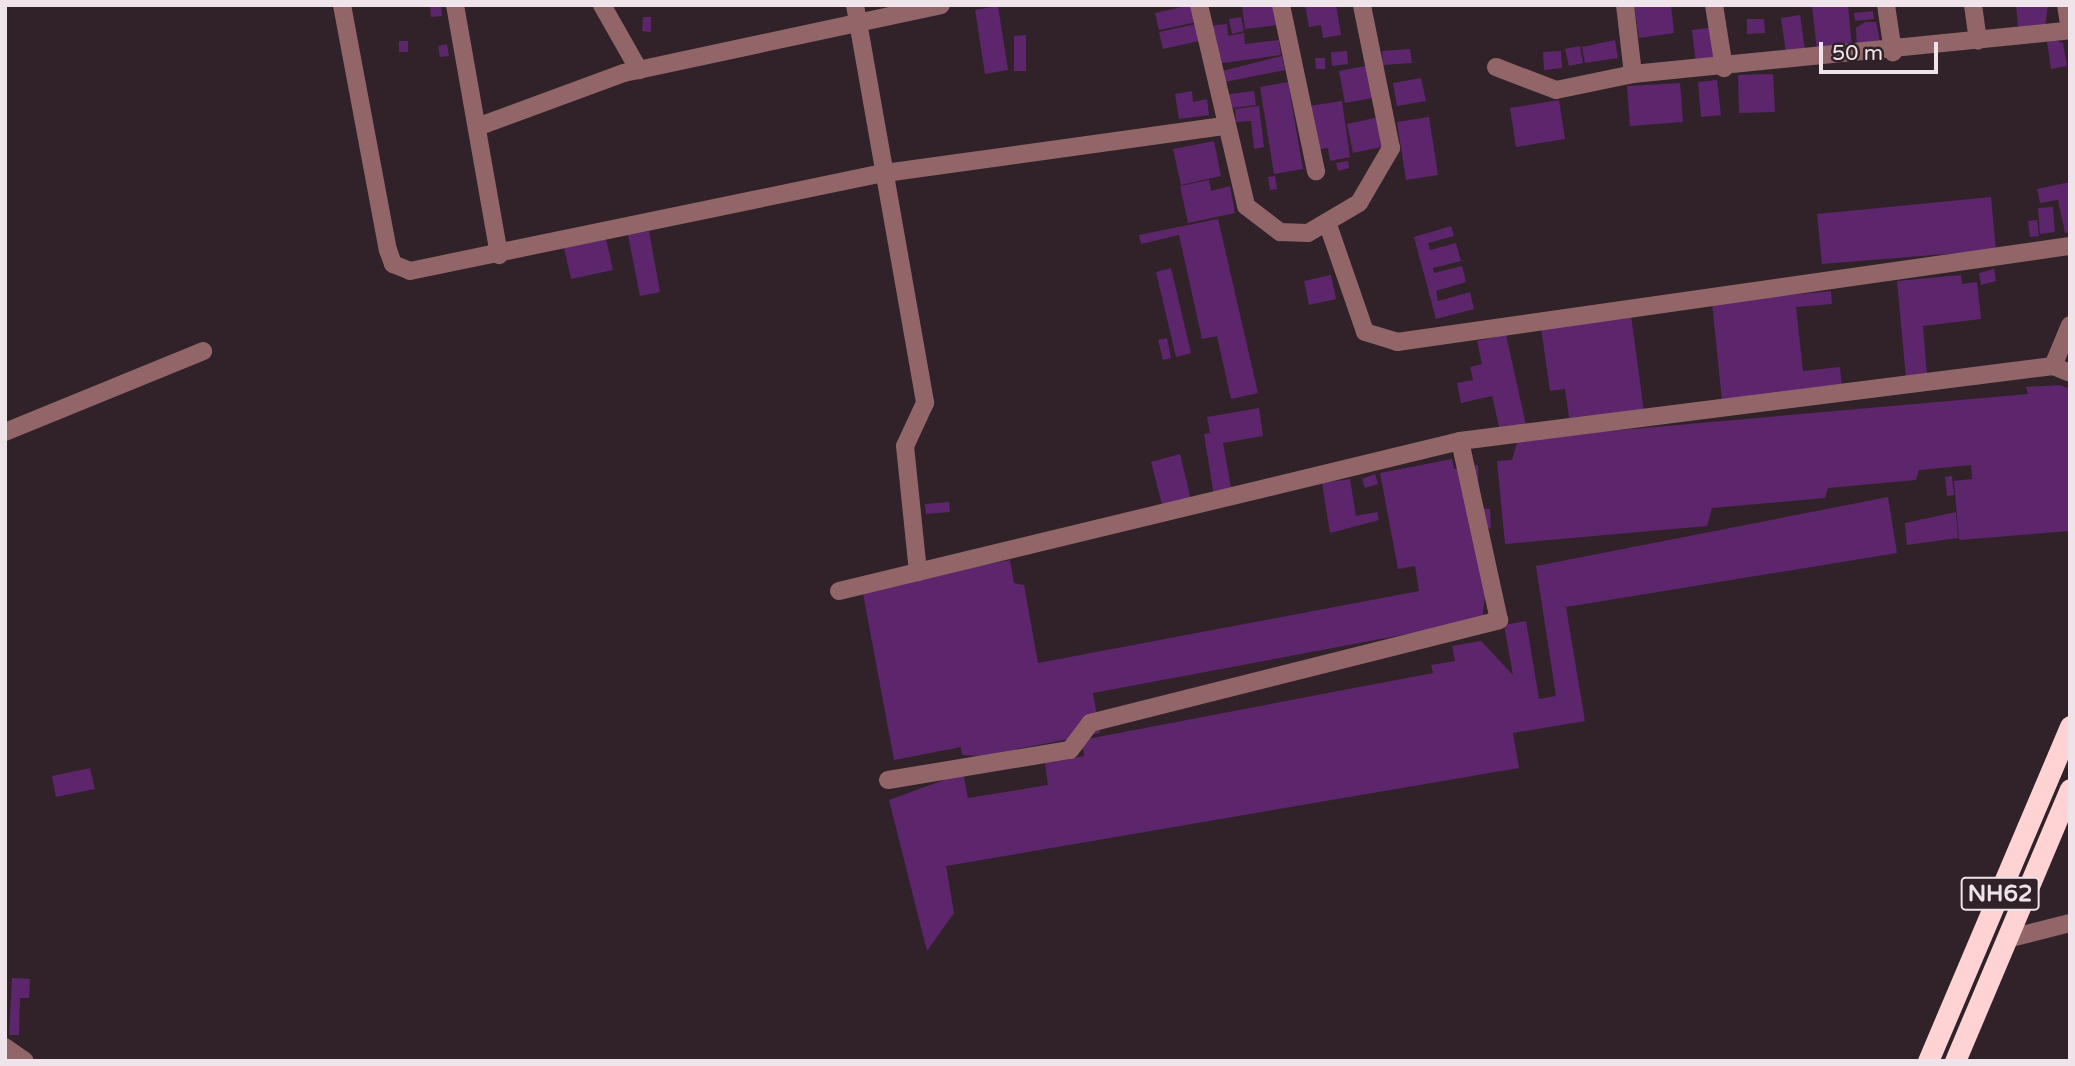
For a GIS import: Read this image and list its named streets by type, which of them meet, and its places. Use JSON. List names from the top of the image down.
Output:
{
  "streets": {
    "highway": ["NH62"]
  },
  "scale_bar": "50 m"
}
